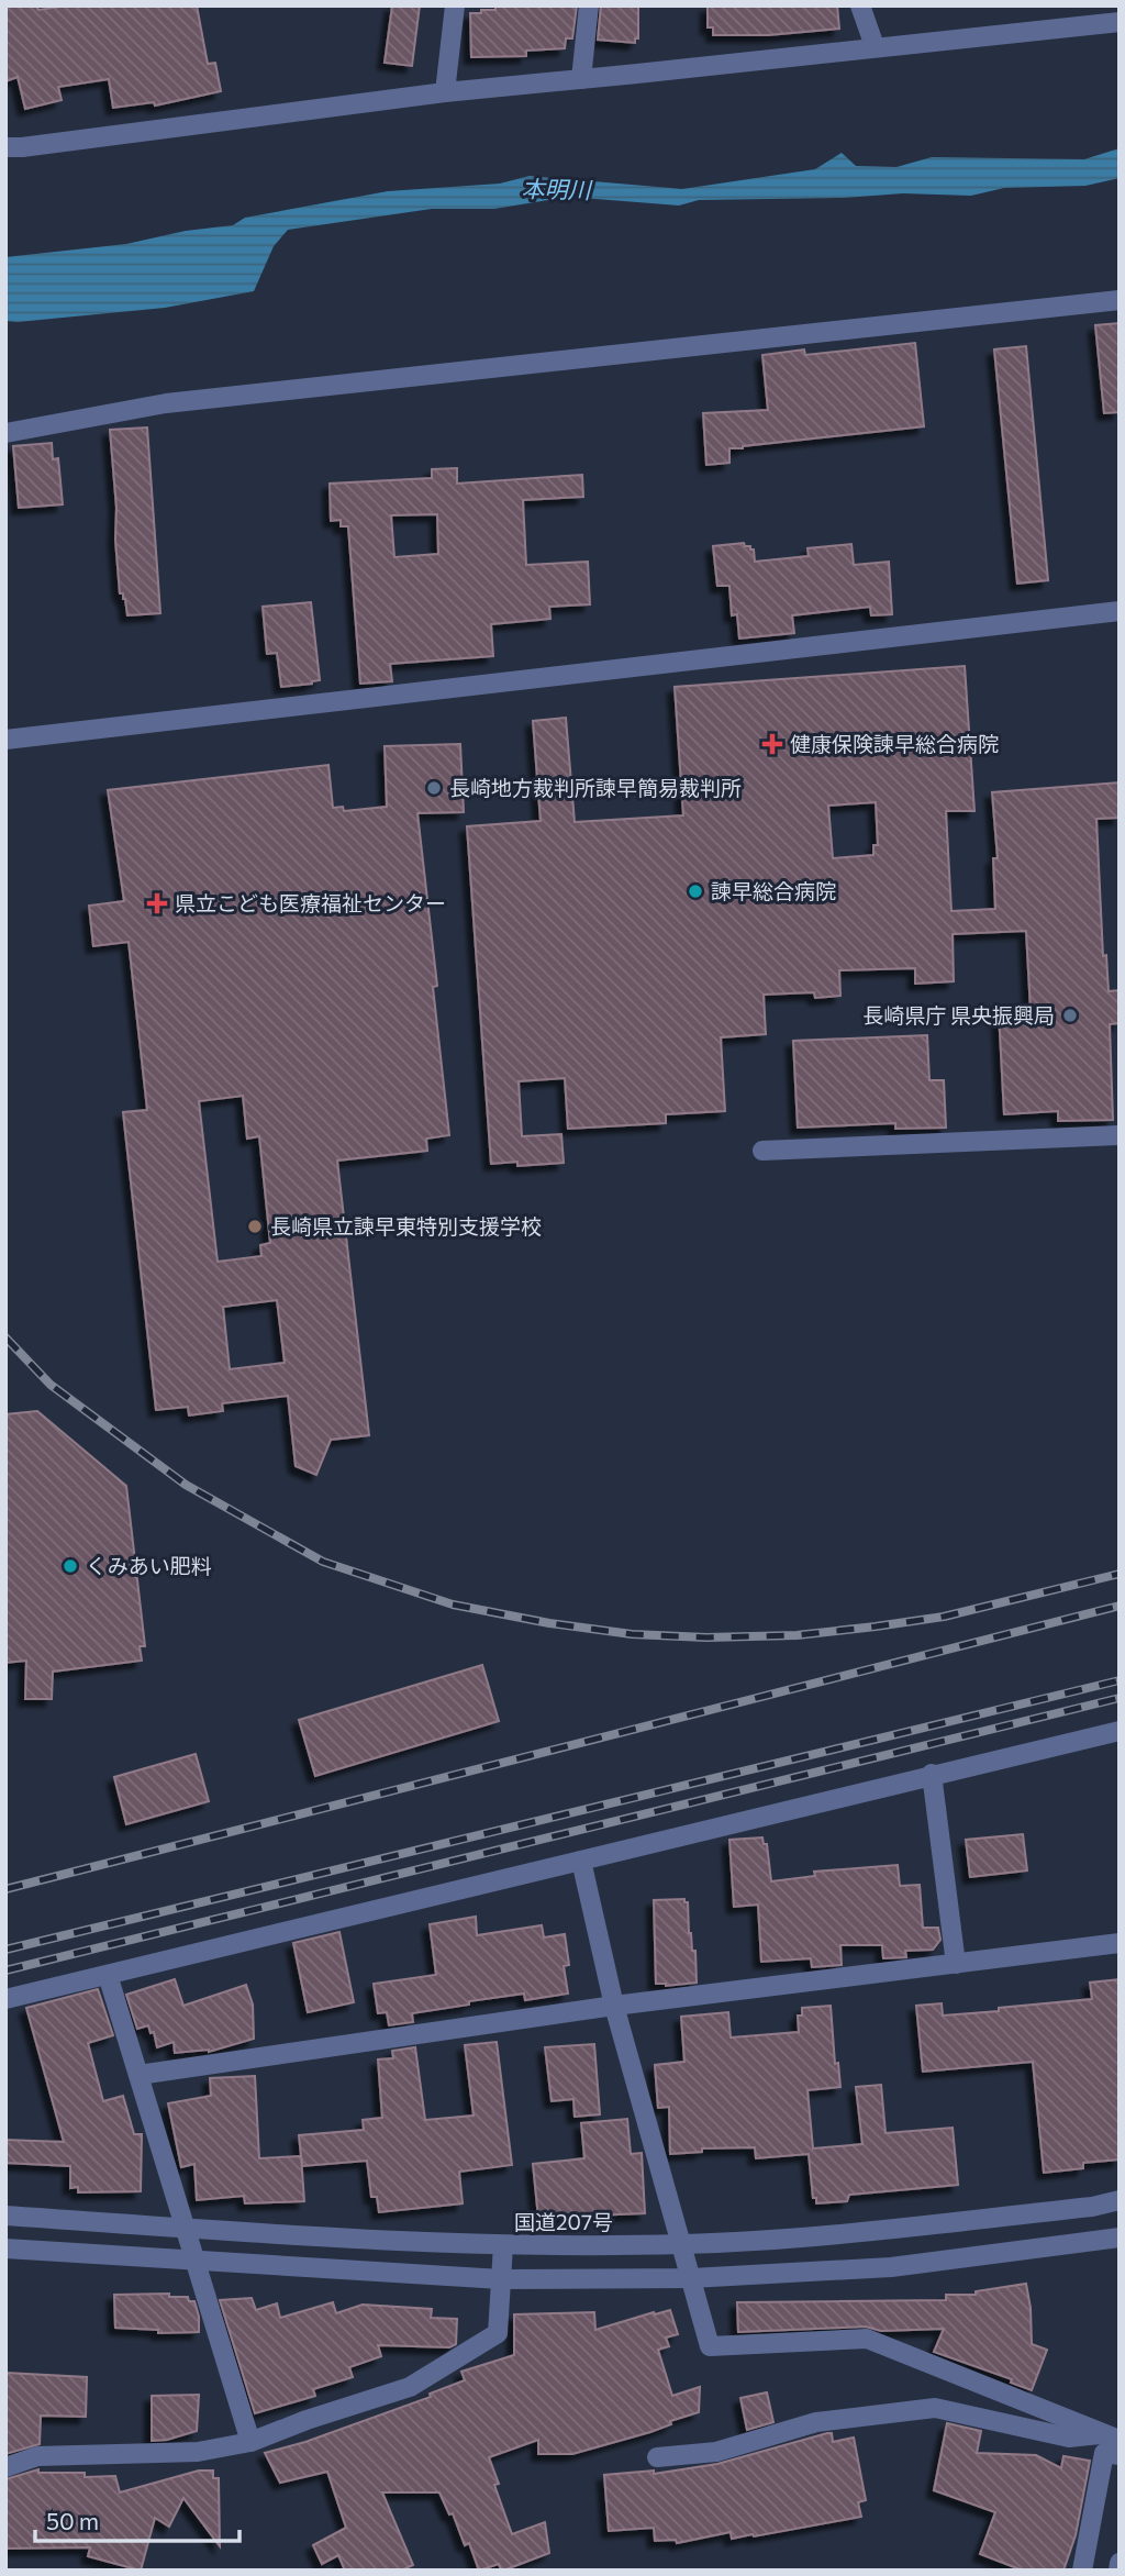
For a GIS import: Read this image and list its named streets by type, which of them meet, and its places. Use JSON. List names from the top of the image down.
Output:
{
  "streets": {
    "street": ["国道207号"]
  },
  "water": ["本明川"],
  "places": {
    "health": ["健康保険諫早総合病院", "県立こども医療福祉センター"],
    "other": [
      "長崎地方裁判所諫早簡易裁判所",
      "諫早総合病院",
      "長崎県庁 県央振興局",
      "長崎県立諫早東特別支援学校",
      "くみあい肥料"
    ]
  },
  "scale_bar": "50 m"
}
